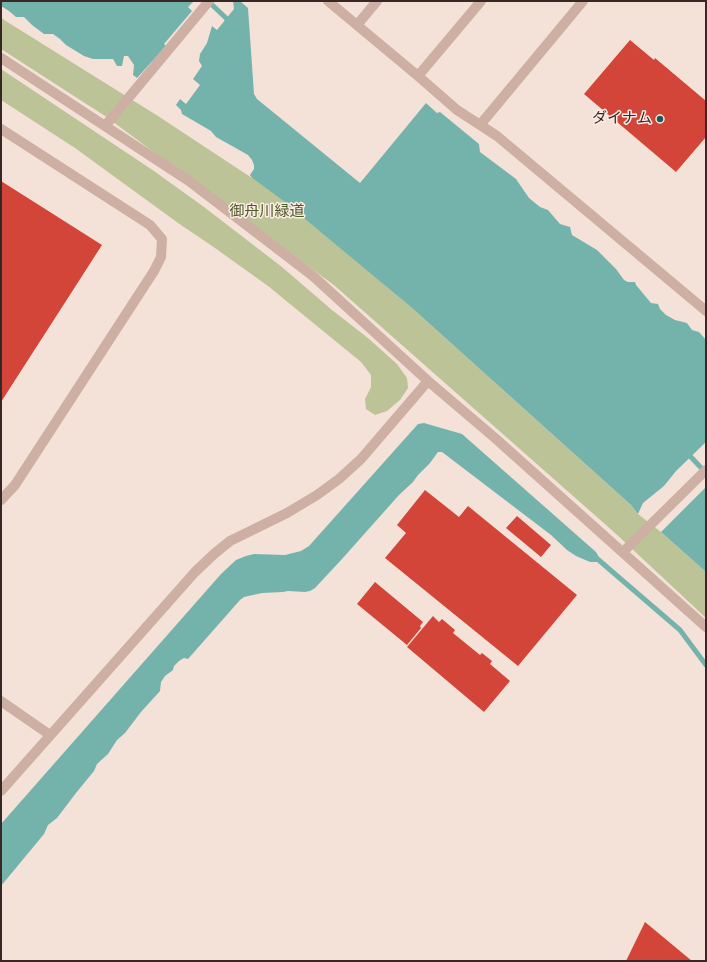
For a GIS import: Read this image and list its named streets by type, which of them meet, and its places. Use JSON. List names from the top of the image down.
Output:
{
  "parks": ["御舟川緑道"],
  "places": ["ダイナム"]
}
